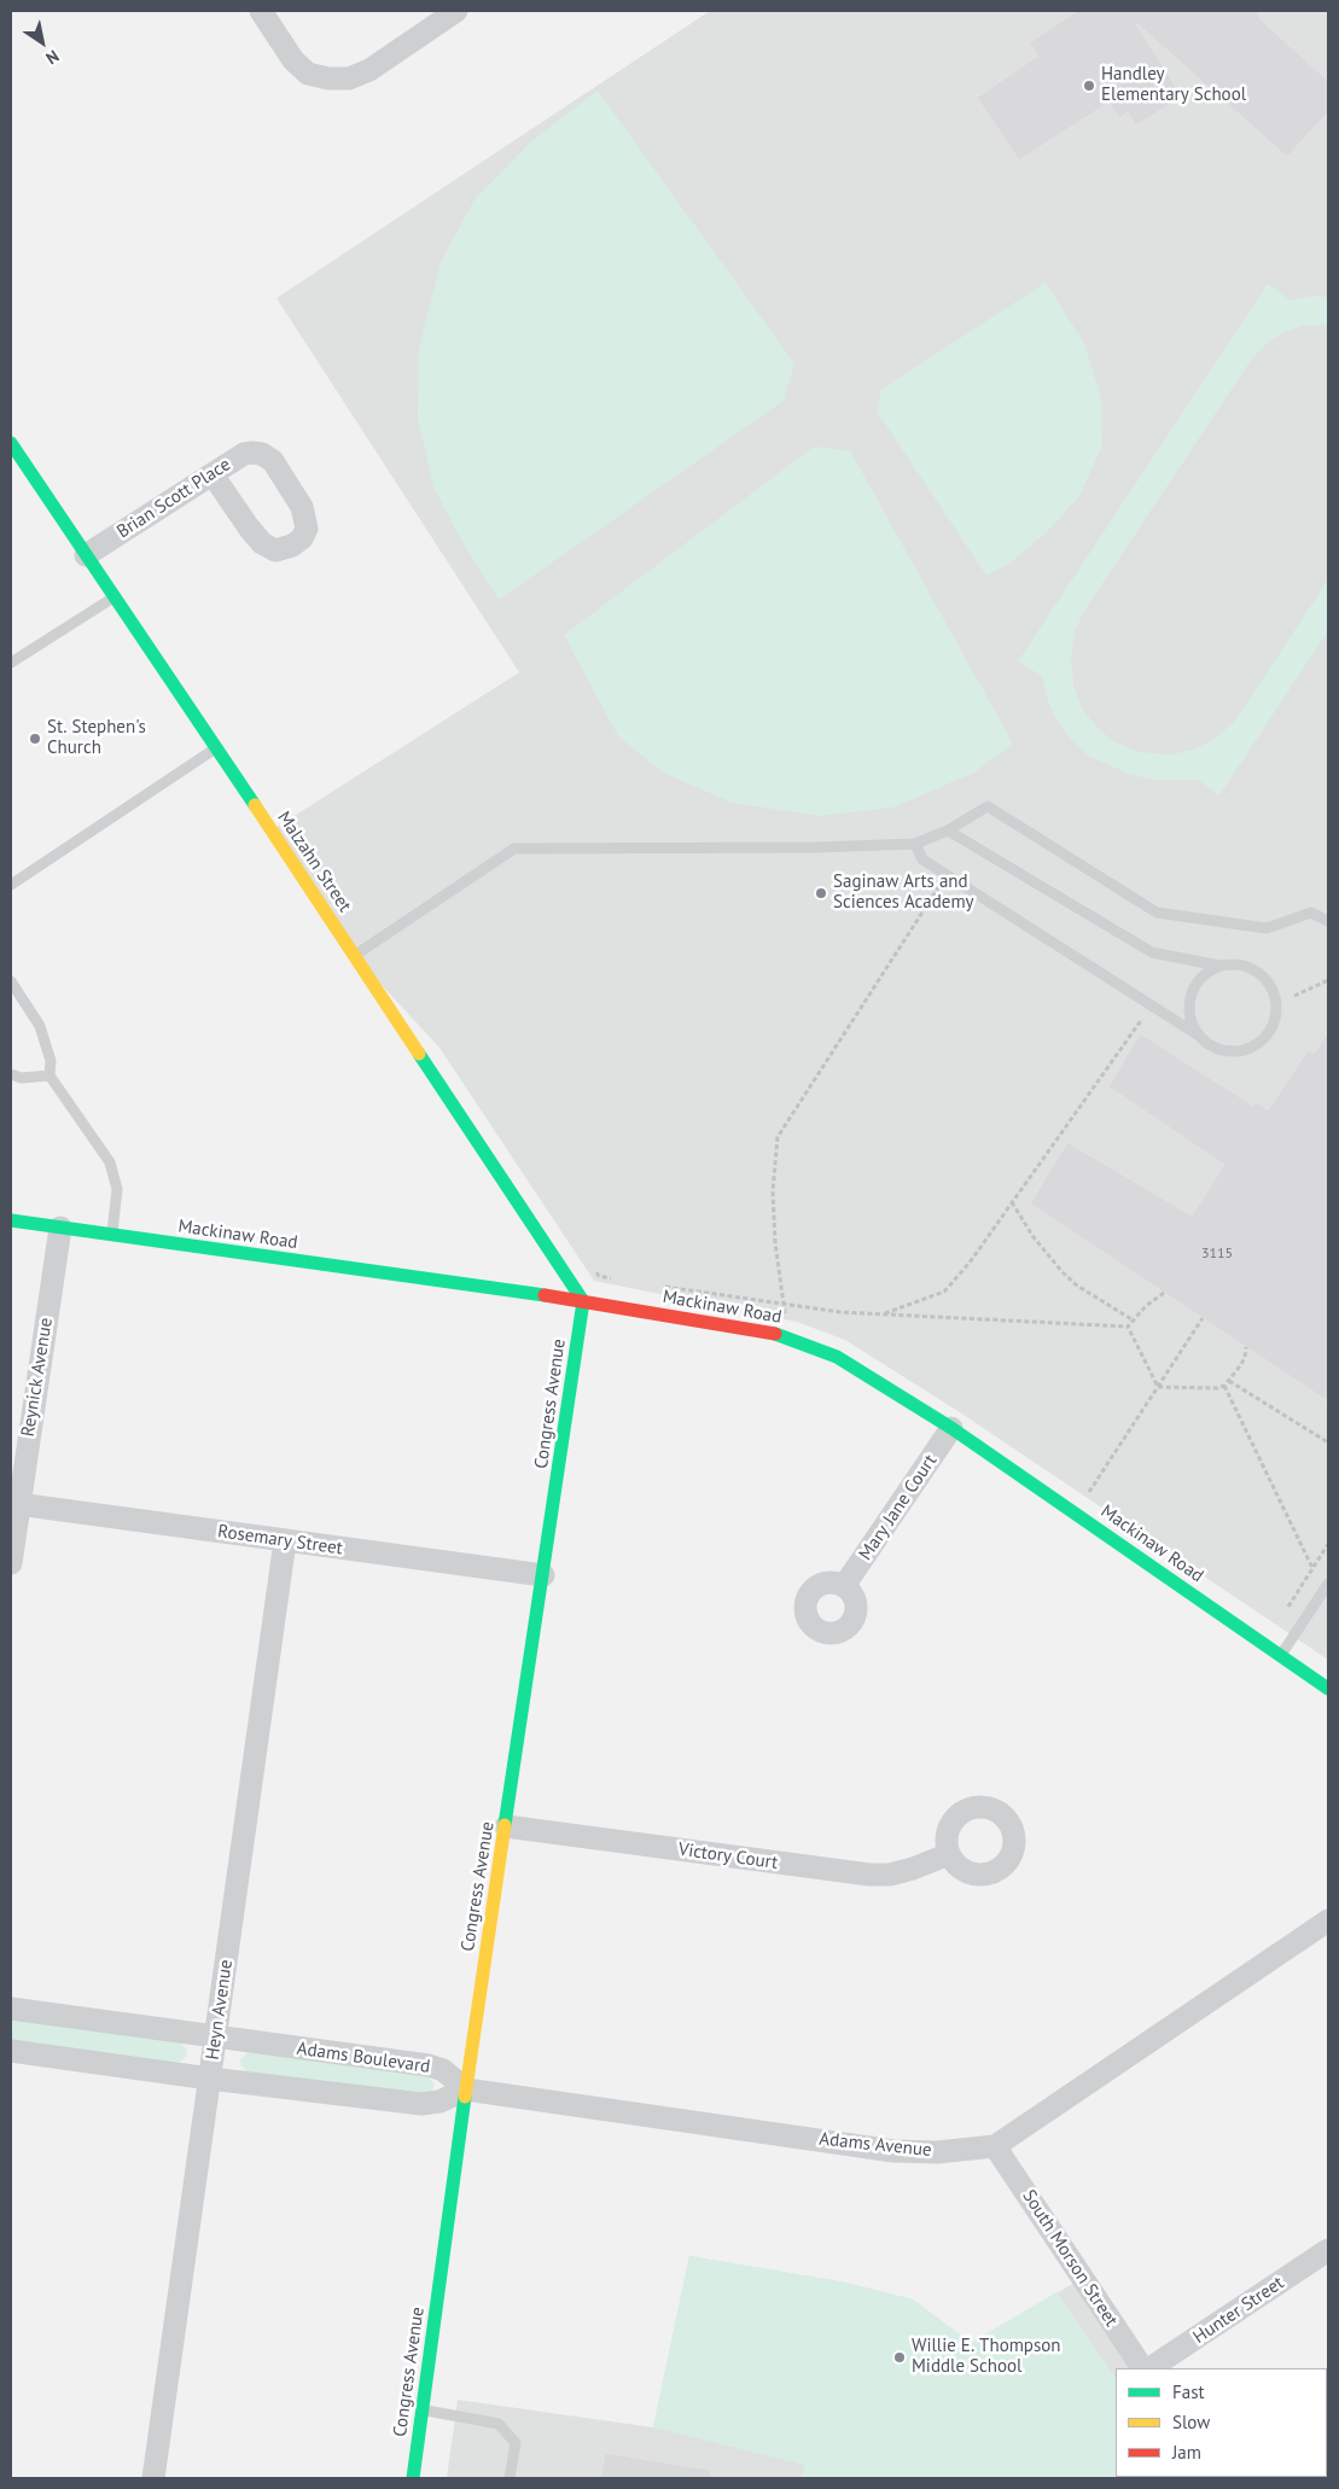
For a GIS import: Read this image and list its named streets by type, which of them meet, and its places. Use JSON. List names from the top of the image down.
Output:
{
  "streets": {
    "street": [
      "Brian Scott Place",
      "Malzahn Street",
      "Mackinaw Road",
      "Reynick Avenue",
      "Congress Avenue",
      "Mary Jane Court",
      "Rosemary Street",
      "Victory Court",
      "Heyn Avenue",
      "Adams Boulevard",
      "Adams Avenue",
      "South Morson Street",
      "Hunter Street"
    ]
  },
  "crossings": [
    ["Brian Scott Place", "Malzahn Street"],
    ["Malzahn Street", "Mackinaw Road"],
    ["Malzahn Street", "Congress Avenue"],
    ["Mackinaw Road", "Reynick Avenue"],
    ["Mackinaw Road", "Congress Avenue"],
    ["Mackinaw Road", "Mary Jane Court"],
    ["Reynick Avenue", "Rosemary Street"],
    ["Congress Avenue", "Rosemary Street"],
    ["Congress Avenue", "Victory Court"],
    ["Congress Avenue", "Adams Boulevard"],
    ["Congress Avenue", "Adams Avenue"],
    ["Rosemary Street", "Heyn Avenue"],
    ["Heyn Avenue", "Adams Boulevard"],
    ["Adams Boulevard", "Adams Avenue"],
    ["Adams Avenue", "South Morson Street"]
  ],
  "places": [
    "Handley Elementary School",
    "St. Stephen's Church",
    "Saginaw Arts and Sciences Academy",
    "Willie E. Thompson Middle School"
  ],
  "house_numbers": ["3115"],
  "legend": ["Fast", "Slow", "Jam"],
  "north": "bottom right"
}
